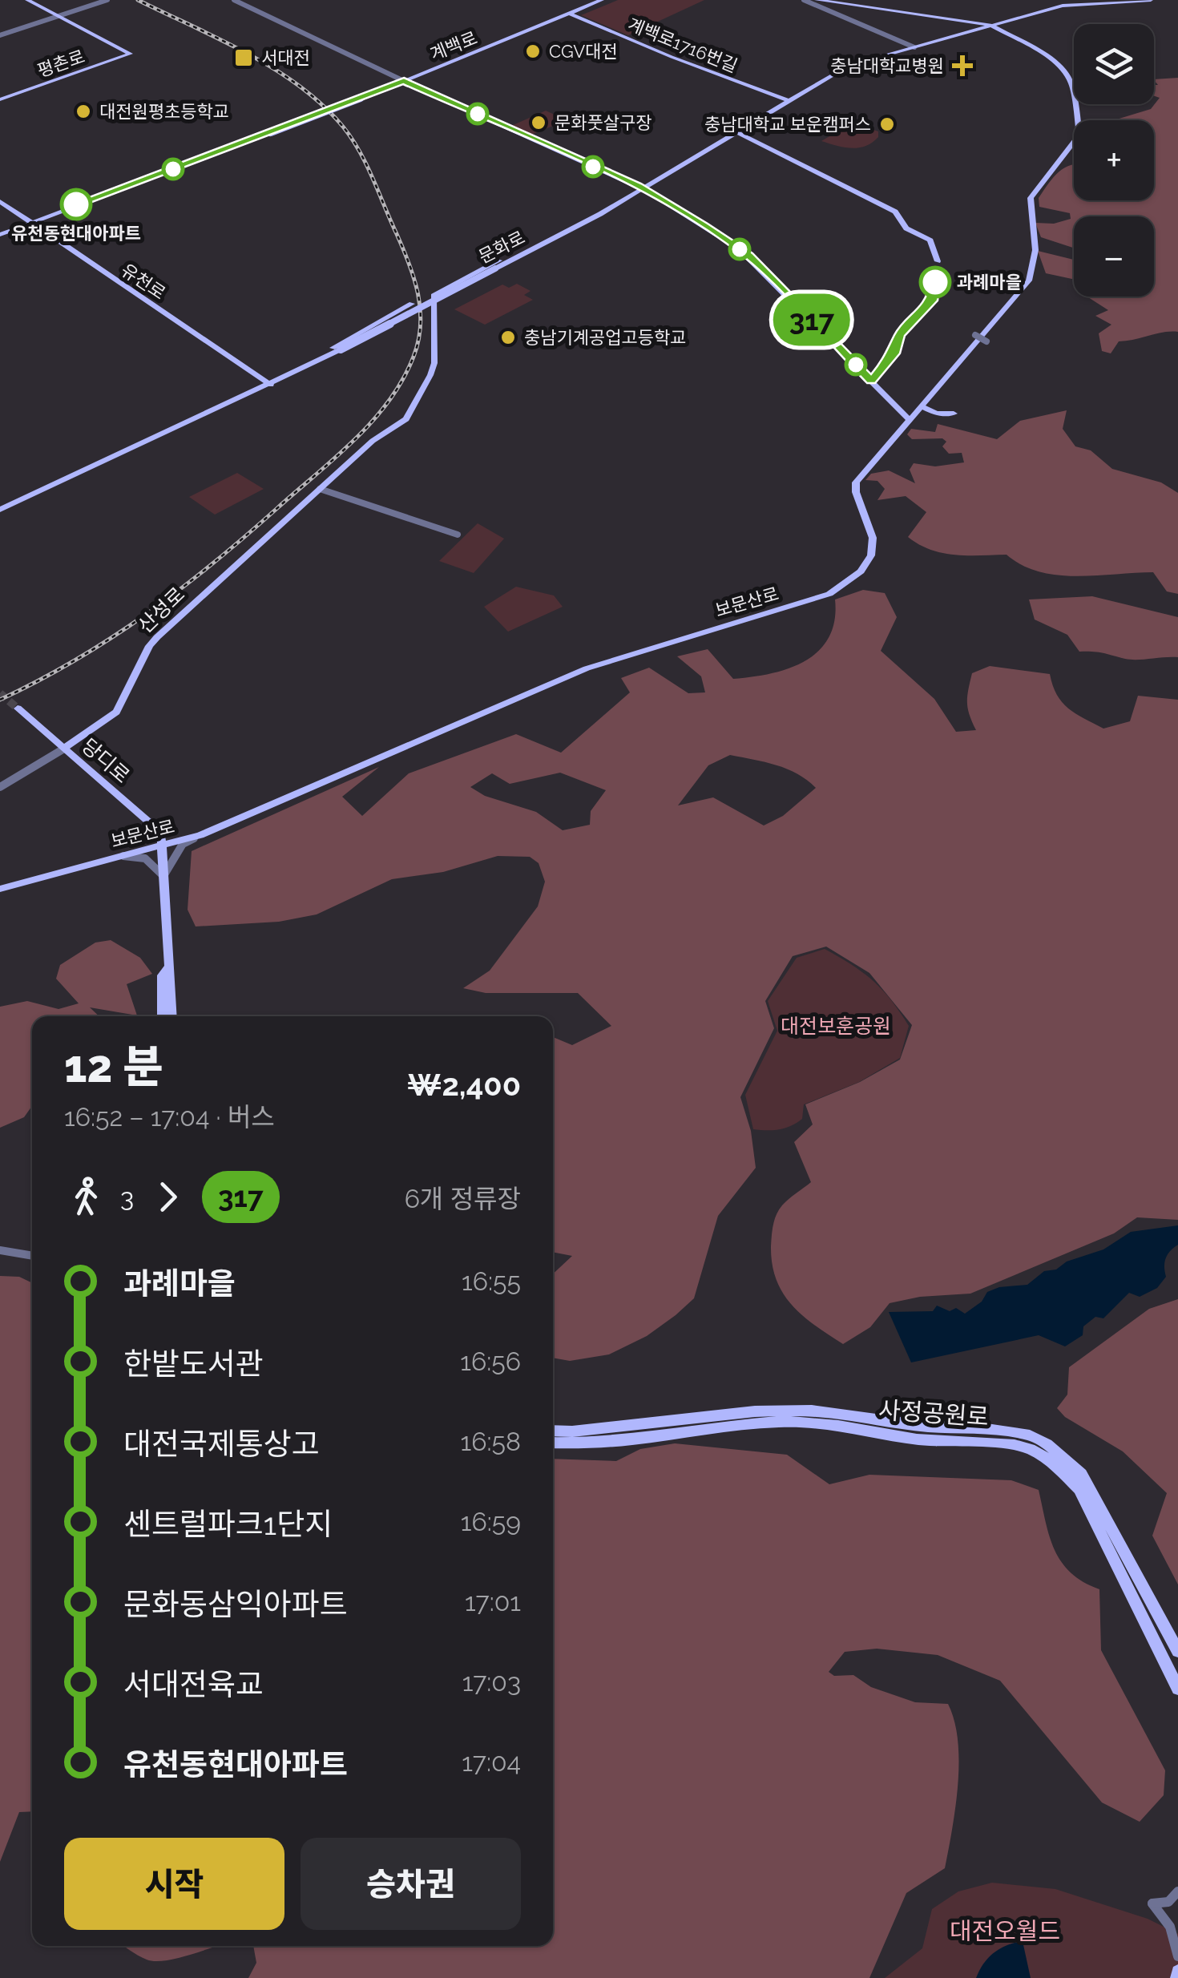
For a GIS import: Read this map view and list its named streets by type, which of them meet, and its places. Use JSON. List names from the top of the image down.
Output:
{
  "streets": {
    "main road": [
      "계백로1716번길",
      "계백로",
      "평촌로",
      "문화로",
      "유천로",
      "보문산로",
      "산성로",
      "당디로",
      "사정공원로"
    ]
  },
  "crossings": [
    ["계백로1716번길", "계백로"],
    ["계백로1716번길", "문화로"],
    ["계백로", "유천로"],
    ["문화로", "유천로"],
    ["문화로", "보문산로"],
    ["문화로", "산성로"],
    ["보문산로", "당디로"],
    ["산성로", "당디로"]
  ],
  "parks": ["대전보훈공원", "대전오월드"],
  "places": {
    "other": [
      "CGV대전",
      "대전원평초등학교",
      "문화풋살구장",
      "충남대학교 보운캠퍼스",
      "유천동현대아파트",
      "과례마을",
      "충남기계공업고등학교"
    ],
    "transit": ["서대전"],
    "health": ["충남대학교병원"]
  },
  "lines": ["bus line 317"],
  "page": {
    "on_map": "317",
    "map_buttons": ["+", "−"],
    "heading": ["12 분", "16:52 – 17:04 · 버스", "₩2,400"],
    "legs": ["3", "317", "6개 정류장"],
    "list": [
      {
        "name": "과례마을",
        "value": "16:55"
      },
      {
        "name": "한밭도서관",
        "value": "16:56"
      },
      {
        "name": "대전국제통상고",
        "value": "16:58"
      },
      {
        "name": "센트럴파크1단지",
        "value": "16:59"
      },
      {
        "name": "문화동삼익아파트",
        "value": "17:01"
      },
      {
        "name": "서대전육교",
        "value": "17:03"
      },
      {
        "name": "유천동현대아파트",
        "value": "17:04"
      }
    ],
    "buttons": ["시작", "승차권"]
  }
}
